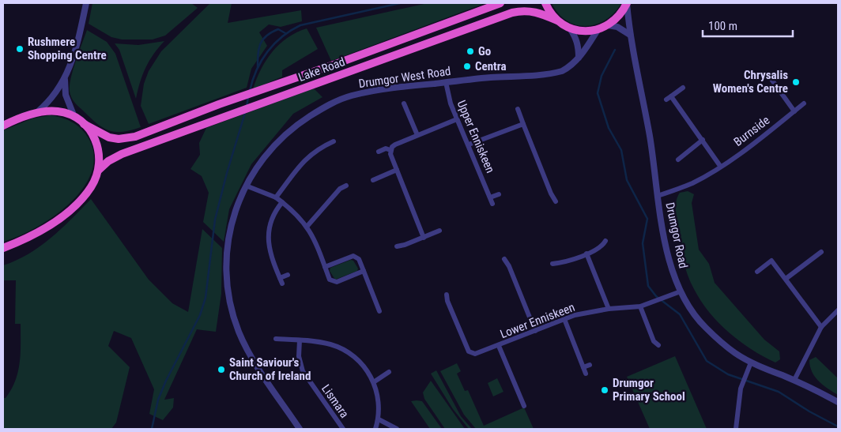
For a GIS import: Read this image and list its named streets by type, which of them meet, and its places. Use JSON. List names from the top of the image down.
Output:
{
  "streets": {
    "highway": ["Lake Road"],
    "street": [
      "Drumgor West Road",
      "Burnside",
      "Upper Enniskeen",
      "Drumgor Road",
      "Lower Enniskeen",
      "Lismara"
    ]
  },
  "crossings": [
    ["Drumgor West Road", "Upper Enniskeen"],
    ["Burnside", "Drumgor Road"],
    ["Drumgor Road", "Lower Enniskeen"]
  ],
  "places": [
    "Rushmere Shopping Centre",
    "Go",
    "Centra",
    "Chrysalis Women's Centre",
    "Saint Saviour's Church of Ireland",
    "Drumgor Primary School"
  ],
  "scale_bar": "100 m"
}
